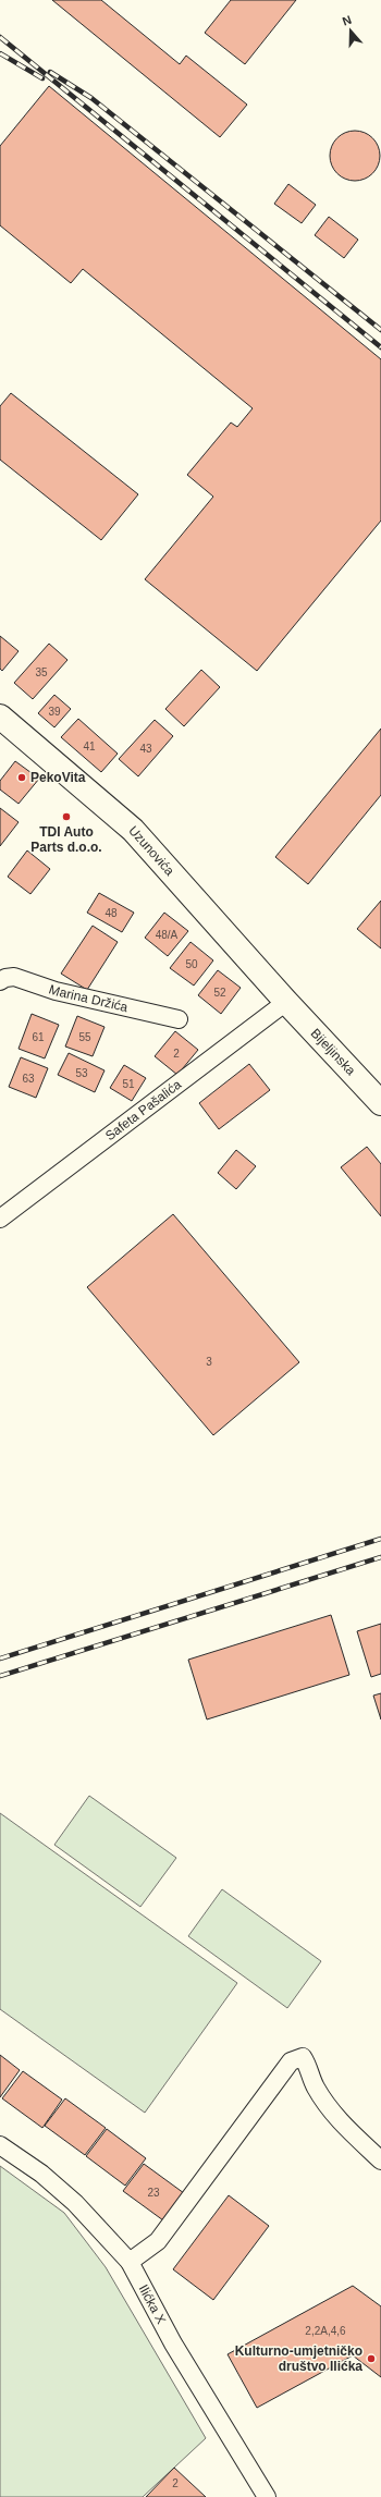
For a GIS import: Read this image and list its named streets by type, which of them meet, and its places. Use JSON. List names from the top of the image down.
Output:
{
  "streets": {
    "main road": ["Uzunovića", "Bijeljinska"],
    "street": ["Marina Držića", "Safeta Pašalića", "Ilićka X"]
  },
  "crossings": [
    ["Uzunovića", "Bijeljinska"],
    ["Uzunovića", "Safeta Pašalića"],
    ["Bijeljinska", "Safeta Pašalića"]
  ],
  "places": ["PekoVita", "TDI Auto Parts d.o.o.", "Kulturno-umjetničko društvo Ilićka"],
  "house_numbers": [
    "35",
    "39",
    "41",
    "43",
    "48",
    "48/A",
    "50",
    "52",
    "61",
    "55",
    "2",
    "53",
    "63",
    "51",
    "3",
    "23",
    "2,2A,4,6",
    "2"
  ],
  "north": "top"
}
